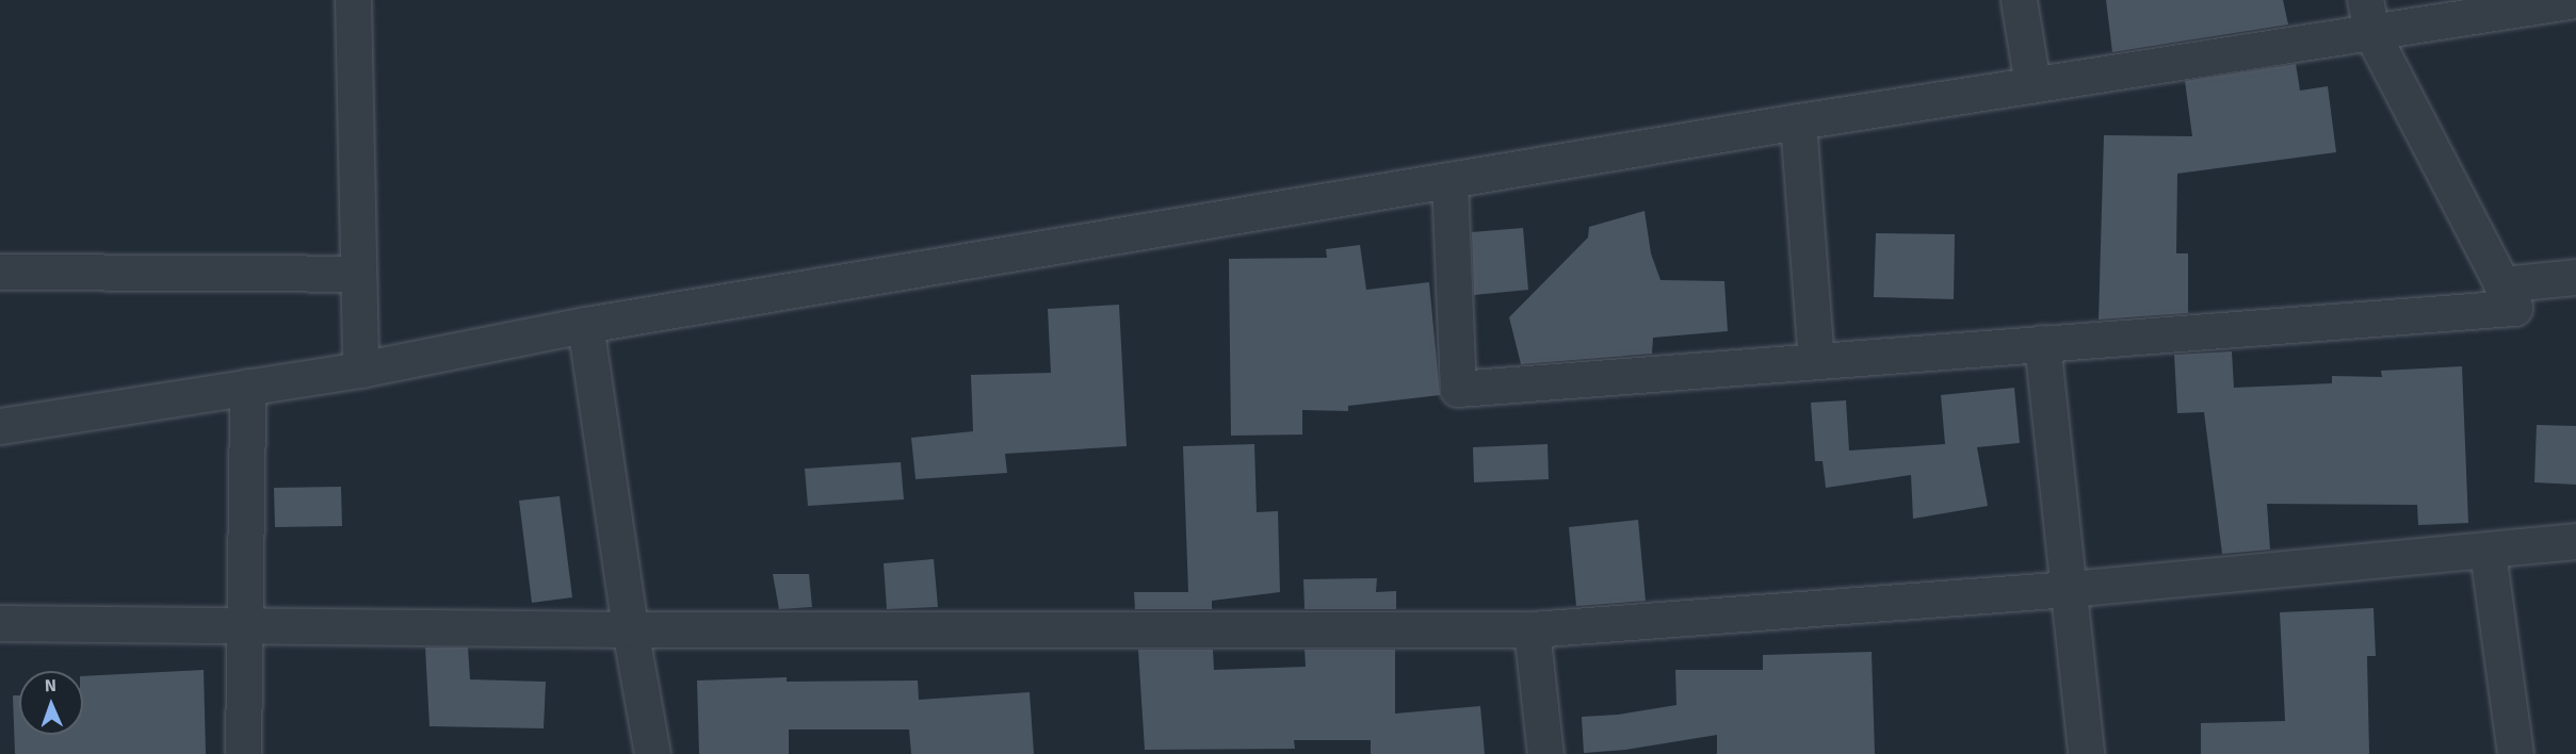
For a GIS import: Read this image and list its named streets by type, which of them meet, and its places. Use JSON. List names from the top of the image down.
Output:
{
  "north": "top"
}
